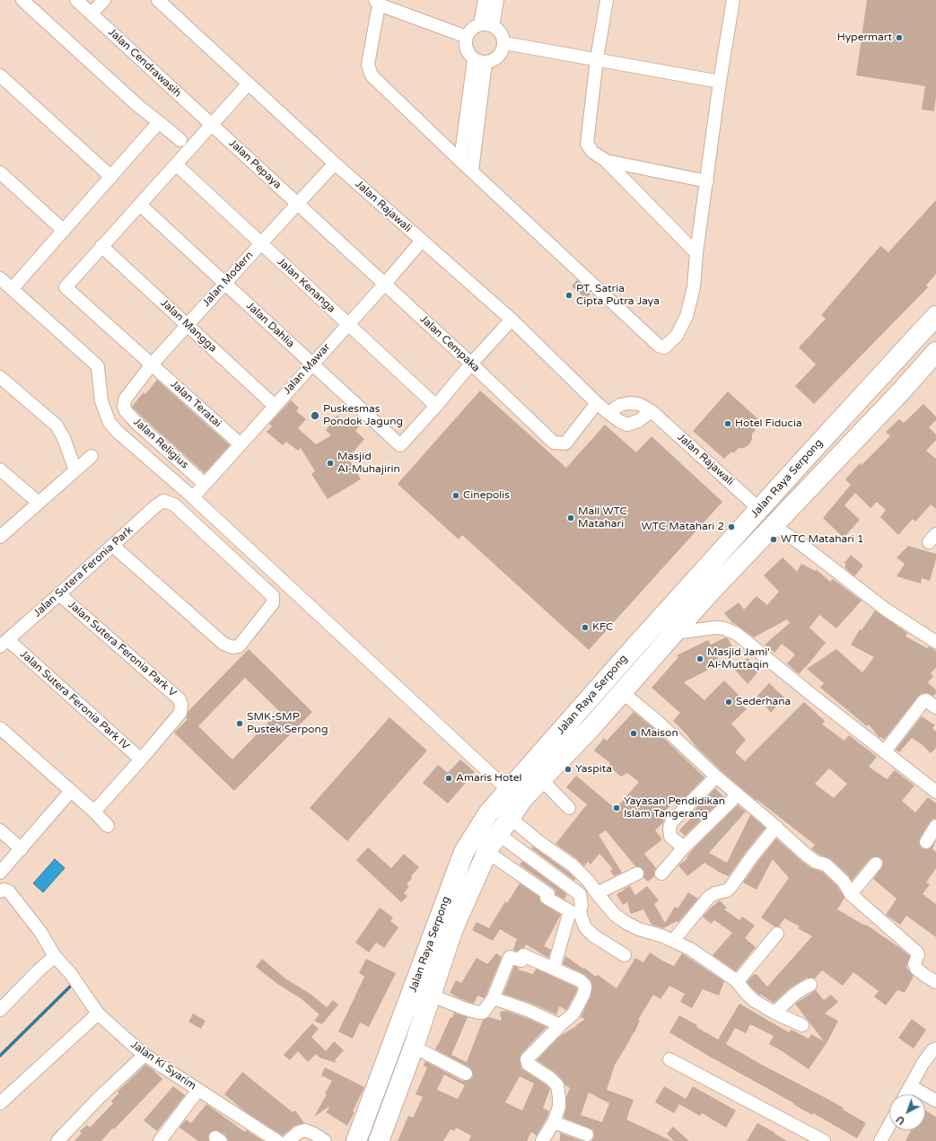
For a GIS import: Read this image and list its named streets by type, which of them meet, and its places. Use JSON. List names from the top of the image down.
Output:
{
  "streets": {
    "main road": ["Jalan Raya Serpong"],
    "street": [
      "Jalan Cendrawasih",
      "Jalan Pepaya",
      "Jalan Rajawali",
      "Jalan Modern",
      "Jalan Kenanga",
      "Jalan Dahlia",
      "Jalan Mangga",
      "Jalan Cempaka",
      "Jalan Mawar",
      "Jalan Teratai",
      "Jalan Religius",
      "Jalan Sutera Feronia Park",
      "Jalan Sutera Feronia Park V",
      "Jalan Sutera Feronia Park IV",
      "Jalan Ki Syarim"
    ]
  },
  "crossings": [
    ["Jalan Cendrawasih", "Jalan Pepaya"],
    ["Jalan Pepaya", "Jalan Modern"],
    ["Jalan Pepaya", "Jalan Cempaka"],
    ["Jalan Rajawali", "Jalan Modern"],
    ["Jalan Rajawali", "Jalan Cempaka"],
    ["Jalan Rajawali", "Jalan Mawar"],
    ["Jalan Rajawali", "Jalan Raya Serpong"],
    ["Jalan Modern", "Jalan Kenanga"],
    ["Jalan Modern", "Jalan Dahlia"],
    ["Jalan Modern", "Jalan Mangga"],
    ["Jalan Modern", "Jalan Cempaka"],
    ["Jalan Modern", "Jalan Teratai"],
    ["Jalan Modern", "Jalan Religius"],
    ["Jalan Kenanga", "Jalan Dahlia"],
    ["Jalan Kenanga", "Jalan Mawar"],
    ["Jalan Dahlia", "Jalan Mawar"],
    ["Jalan Mangga", "Jalan Mawar"],
    ["Jalan Mangga", "Jalan Teratai"],
    ["Jalan Cempaka", "Jalan Mawar"],
    ["Jalan Mawar", "Jalan Teratai"],
    ["Jalan Mawar", "Jalan Religius"],
    ["Jalan Sutera Feronia Park", "Jalan Sutera Feronia Park V"],
    ["Jalan Sutera Feronia Park", "Jalan Sutera Feronia Park IV"],
    ["Jalan Sutera Feronia Park V", "Jalan Sutera Feronia Park IV"]
  ],
  "places": [
    "Hypermart",
    "PT. Satria Cipta Putra Jaya",
    "Puskesmas Pondok Jagung",
    "Hotel Fiducia",
    "Masjid Al-Muhajirin",
    "Cinepolis",
    "Mall WTC Matahari",
    "WTC Matahari 2",
    "WTC Matahari 1",
    "KFC",
    "Masjid Jami' Al-Muttaqin",
    "Sederhana",
    "SMK-SMP Pustek Serpong",
    "Maison",
    "Yaspita",
    "Amaris Hotel",
    "Yayasan Pendidikan Islam Tangerang"
  ],
  "north": "bottom left"
}
